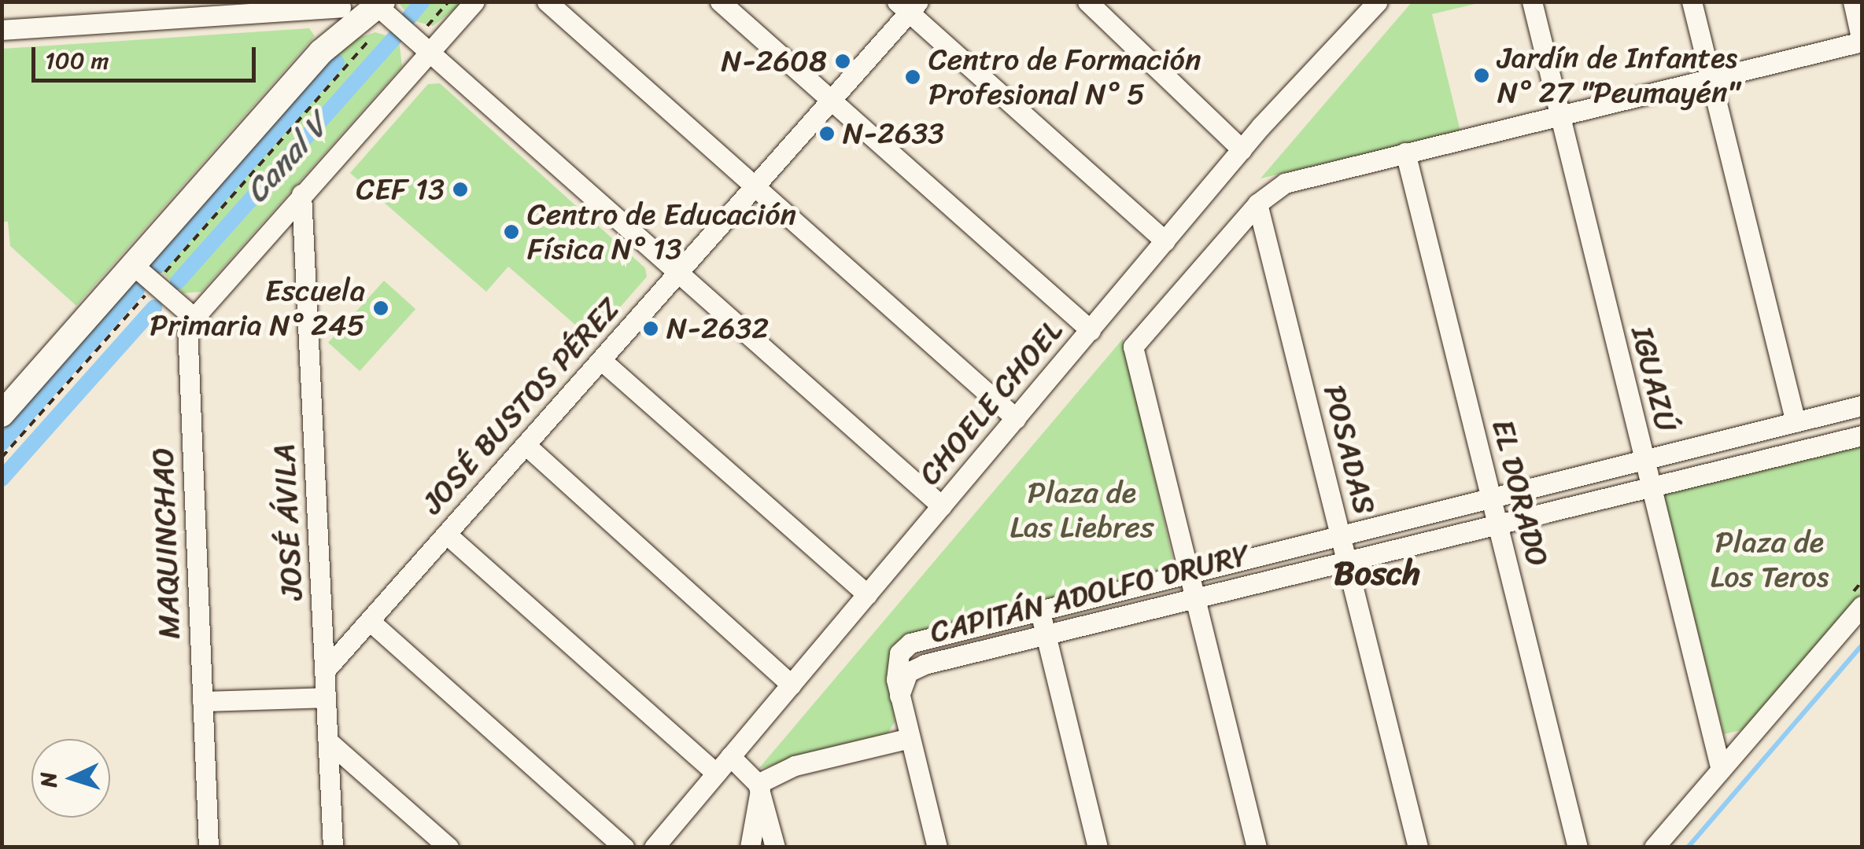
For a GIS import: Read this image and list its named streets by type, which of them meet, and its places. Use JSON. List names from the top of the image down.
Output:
{
  "streets": {
    "street": [
      "IGUAZÚ",
      "CHOELE CHOEL",
      "JOSÉ BUSTOS PÉREZ",
      "POSADAS",
      "EL DORADO",
      "JOSÉ ÁVILA",
      "MAQUINCHAO",
      "CAPITÁN ADOLFO DRURY"
    ]
  },
  "crossings": [
    ["IGUAZÚ", "CAPITÁN ADOLFO DRURY"],
    ["JOSÉ BUSTOS PÉREZ", "JOSÉ ÁVILA"],
    ["POSADAS", "CAPITÁN ADOLFO DRURY"],
    ["EL DORADO", "CAPITÁN ADOLFO DRURY"]
  ],
  "districts": ["Bosch"],
  "water": ["Canal V"],
  "parks": ["Plaza de Las Liebres", "Plaza de Los Teros"],
  "places": [
    "N-2608",
    "Jardín de Infantes N° 27 \"Peumayén\"",
    "Centro de Formación Profesional N° 5",
    "N-2633",
    "CEF 13",
    "Centro de Educación Física N° 13",
    "Escuela Primaria N° 245",
    "N-2632"
  ],
  "scale_bar": "100 m",
  "north": "left"
}
